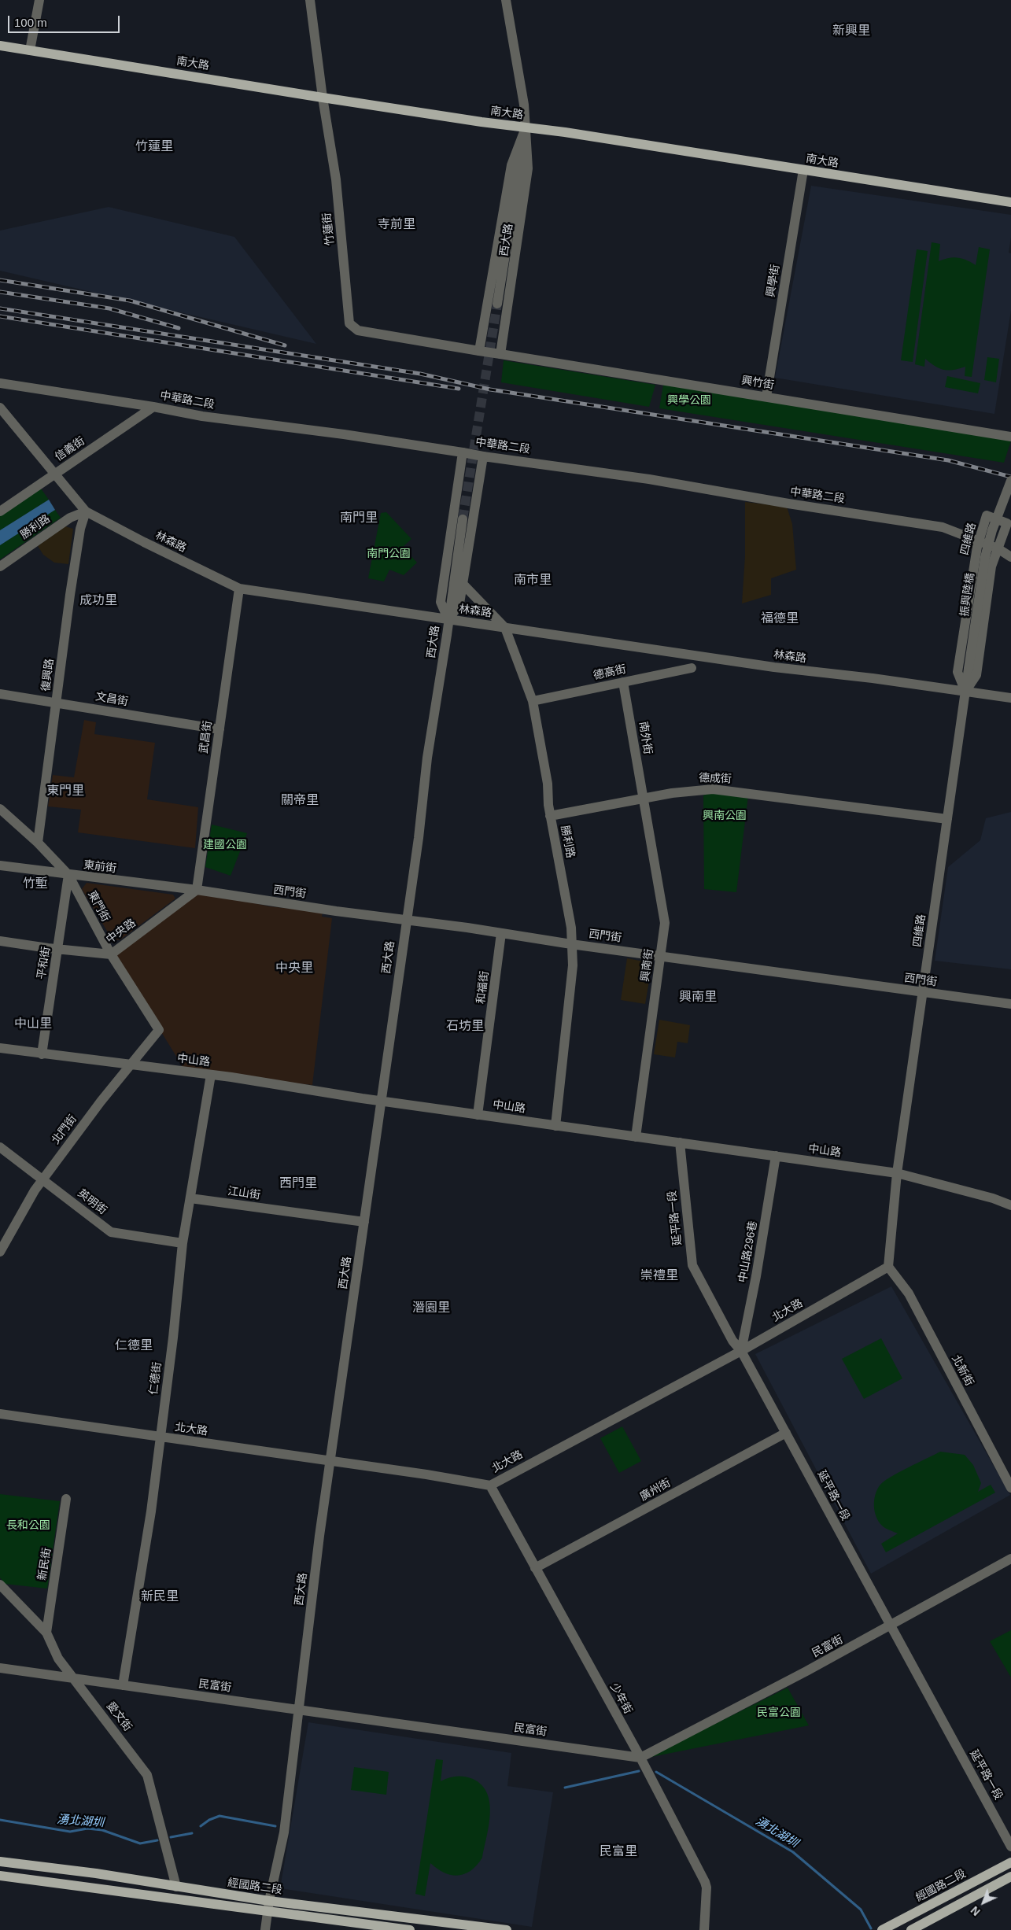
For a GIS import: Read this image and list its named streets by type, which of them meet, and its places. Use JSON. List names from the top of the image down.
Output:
{
  "streets": {
    "main road": ["南大路", "經國路二段"],
    "street": [
      "竹蓮街",
      "西大路",
      "興學街",
      "興竹街",
      "中華路二段",
      "信義街",
      "勝利路",
      "四維路",
      "林森路",
      "振興陸橋",
      "德高街",
      "復興路",
      "文昌街",
      "武昌街",
      "南外街",
      "德成街",
      "東前街",
      "西門街",
      "東門街",
      "中央路",
      "平和街",
      "興南街",
      "和福街",
      "中山路",
      "北門街",
      "江山街",
      "英明街",
      "延平路一段",
      "中山路296巷",
      "北大路",
      "北新街",
      "仁德街",
      "廣州街",
      "新民街",
      "民富街",
      "少年街",
      "愛文街"
    ]
  },
  "crossings": [
    ["南大路", "竹蓮街"],
    ["南大路", "西大路"],
    ["南大路", "興學街"],
    ["竹蓮街", "西大路"],
    ["竹蓮街", "興竹街"],
    ["西大路", "興竹街"],
    ["西大路", "中華路二段"],
    ["西大路", "勝利路"],
    ["西大路", "林森路"],
    ["西大路", "西門街"],
    ["西大路", "中山路"],
    ["西大路", "江山街"],
    ["西大路", "北大路"],
    ["西大路", "民富街"],
    ["西大路", "經國路二段"],
    ["興學街", "興竹街"],
    ["中華路二段", "信義街"],
    ["中華路二段", "四維路"],
    ["信義街", "林森路"],
    ["勝利路", "林森路"],
    ["勝利路", "德高街"],
    ["勝利路", "復興路"],
    ["勝利路", "德成街"],
    ["勝利路", "西門街"],
    ["勝利路", "中山路"],
    ["四維路", "林森路"],
    ["四維路", "振興陸橋"],
    ["四維路", "德成街"],
    ["四維路", "西門街"],
    ["四維路", "中山路"],
    ["林森路", "復興路"],
    ["林森路", "武昌街"],
    ["德高街", "南外街"],
    ["復興路", "文昌街"],
    ["復興路", "東門街"],
    ["文昌街", "武昌街"],
    ["武昌街", "東前街"],
    ["武昌街", "西門街"],
    ["武昌街", "中央路"],
    ["南外街", "德成街"],
    ["南外街", "興南街"],
    ["德成街", "興南街"],
    ["東前街", "西門街"],
    ["東前街", "東門街"],
    ["東前街", "中央路"],
    ["東前街", "平和街"],
    ["西門街", "中央路"],
    ["西門街", "興南街"],
    ["西門街", "和福街"],
    ["東門街", "中央路"],
    ["東門街", "平和街"],
    ["東門街", "北門街"],
    ["中央路", "平和街"],
    ["平和街", "中山路"],
    ["興南街", "中山路"],
    ["和福街", "中山路"],
    ["中山路", "北門街"],
    ["中山路", "延平路一段"],
    ["中山路", "中山路296巷"],
    ["中山路", "仁德街"],
    ["北門街", "英明街"],
    ["江山街", "仁德街"],
    ["英明街", "仁德街"],
    ["延平路一段", "中山路296巷"],
    ["延平路一段", "北大路"],
    ["延平路一段", "廣州街"],
    ["延平路一段", "民富街"],
    ["中山路296巷", "北大路"],
    ["北大路", "北新街"],
    ["北大路", "仁德街"],
    ["北大路", "少年街"],
    ["仁德街", "民富街"],
    ["廣州街", "少年街"],
    ["新民街", "愛文街"],
    ["民富街", "少年街"],
    ["民富街", "愛文街"],
    ["愛文街", "經國路二段"]
  ],
  "districts": [
    "新興里",
    "竹蓮里",
    "寺前里",
    "南門里",
    "南市里",
    "成功里",
    "福德里",
    "東門里",
    "關帝里",
    "竹塹",
    "中央里",
    "興南里",
    "中山里",
    "石坊里",
    "西門里",
    "崇禮里",
    "潛園里",
    "仁德里",
    "新民里",
    "民富里"
  ],
  "water": ["湧北湖圳"],
  "parks": [
    "興學公園",
    "南門公園",
    "興南公園",
    "建國公園",
    "長和公園",
    "民富公園"
  ],
  "scale_bar": "100 m",
  "north": "bottom left"
}
